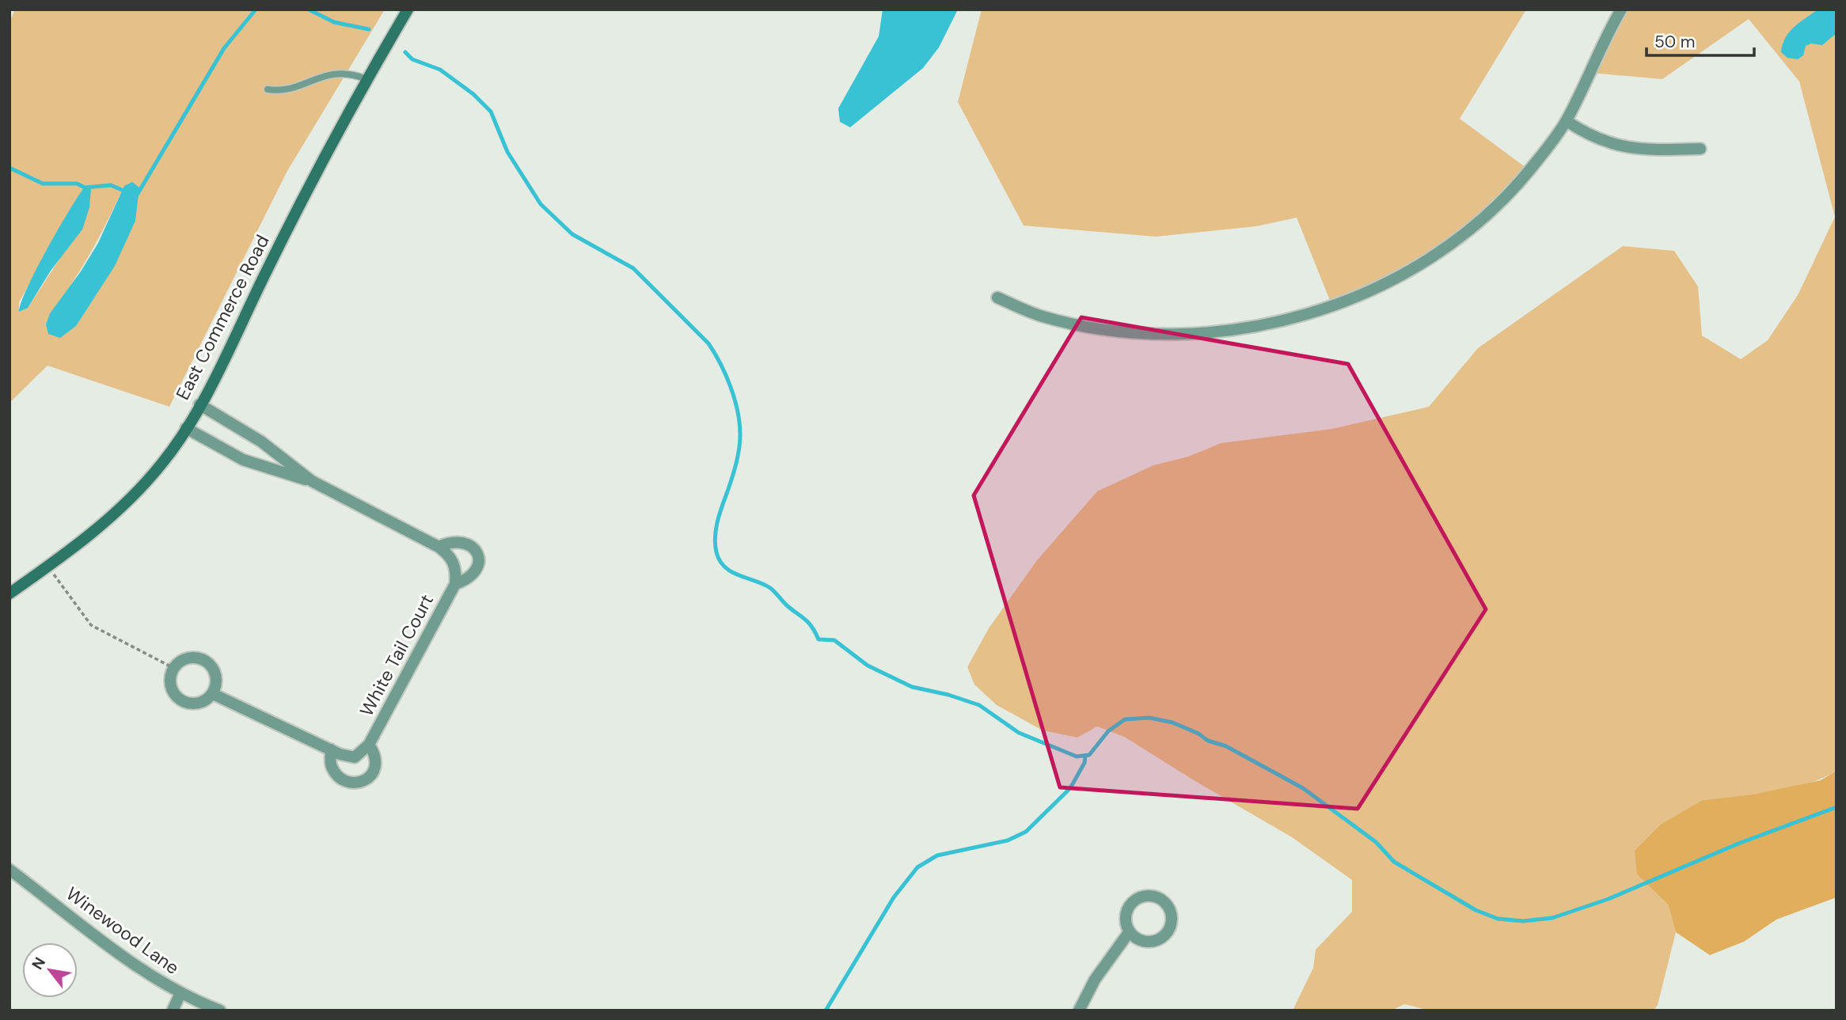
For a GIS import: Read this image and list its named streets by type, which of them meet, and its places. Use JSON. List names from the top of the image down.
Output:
{
  "streets": {
    "main road": ["East Commerce Road"],
    "street": ["White Tail Court", "Winewood Lane"]
  },
  "crossings": [
    ["East Commerce Road", "White Tail Court"]
  ],
  "scale_bar": "50 m",
  "north": "top left"
}
